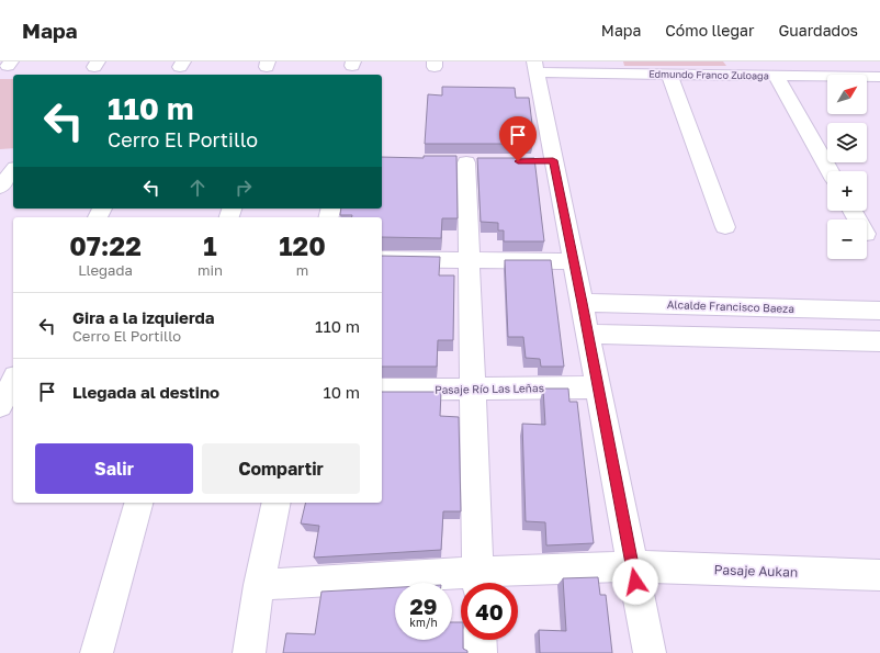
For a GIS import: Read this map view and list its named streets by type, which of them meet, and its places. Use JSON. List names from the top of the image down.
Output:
{
  "streets": {
    "street": [
      "Edmundo Franco Zuloaga",
      "Alcalde Francisco Baeza",
      "Pasaje Río Las Leñas",
      "Pasaje Aukan"
    ]
  },
  "north": "top right",
  "page": {
    "header": "Mapa",
    "nav": ["Mapa", "Cómo llegar", "Guardados"],
    "map_buttons": ["+", "−"],
    "turn": ["110 m", "Cerro El Portillo"],
    "eta": [
      "07:22",
      "Llegada",
      "1",
      "min",
      "120",
      "m"
    ],
    "list": [
      {
        "name": "Gira a la izquierda",
        "note": "Cerro El Portillo",
        "value": "110 m"
      },
      {
        "name": "Llegada al destino",
        "value": "10 m"
      }
    ],
    "buttons": ["Salir", "Compartir"],
    "speed": "29 km/h",
    "limit": "40"
  }
}
